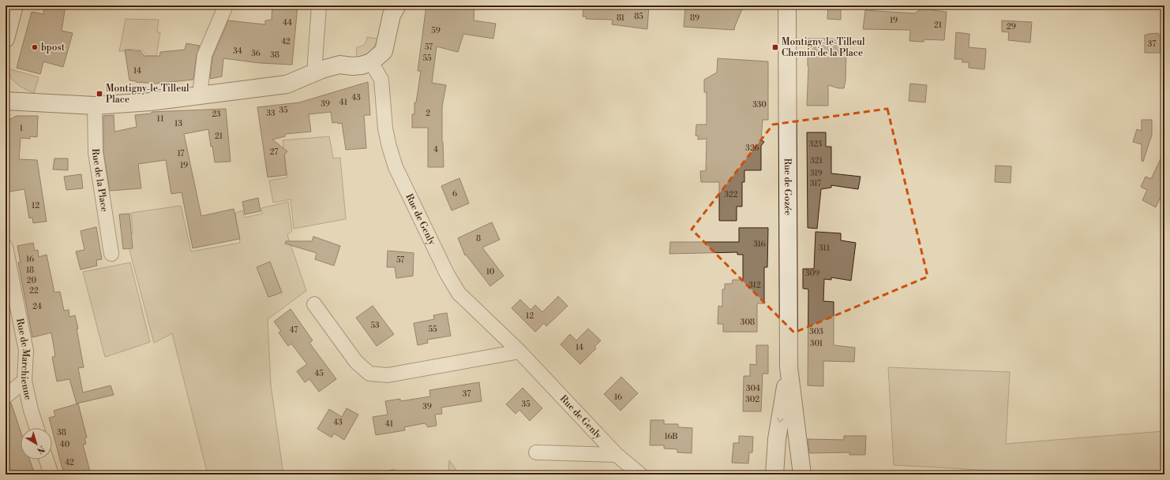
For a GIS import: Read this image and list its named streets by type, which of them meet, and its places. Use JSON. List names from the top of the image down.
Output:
{
  "streets": {
    "main road": ["Rue de Gozée"],
    "street": ["Rue de la Place", "Rue de Genly", "Rue de Marchienne"]
  },
  "places": {
    "other": ["bpost"],
    "transit": ["Montigny-le-Tilleul Chemin de la Place", "Montigny-le-Tilleul Place"]
  },
  "house_numbers": [
    "85",
    "81",
    "89",
    "19",
    "44",
    "21",
    "29",
    "59",
    "42",
    "37",
    "57",
    "34",
    "36",
    "38",
    "55",
    "14",
    "43",
    "41",
    "39",
    "330",
    "35",
    "33",
    "2",
    "23",
    "11",
    "13",
    "1",
    "21",
    "323",
    "326",
    "4",
    "27",
    "17",
    "321",
    "19",
    "319",
    "317",
    "6",
    "322",
    "12",
    "8",
    "316",
    "311",
    "16",
    "57",
    "18",
    "10",
    "309",
    "20",
    "312",
    "22",
    "24",
    "12",
    "308",
    "53",
    "55",
    "47",
    "303",
    "301",
    "14",
    "45",
    "304",
    "37",
    "16",
    "302",
    "35",
    "39",
    "43",
    "41",
    "38",
    "16B",
    "40",
    "42"
  ],
  "north": "bottom right"
}
